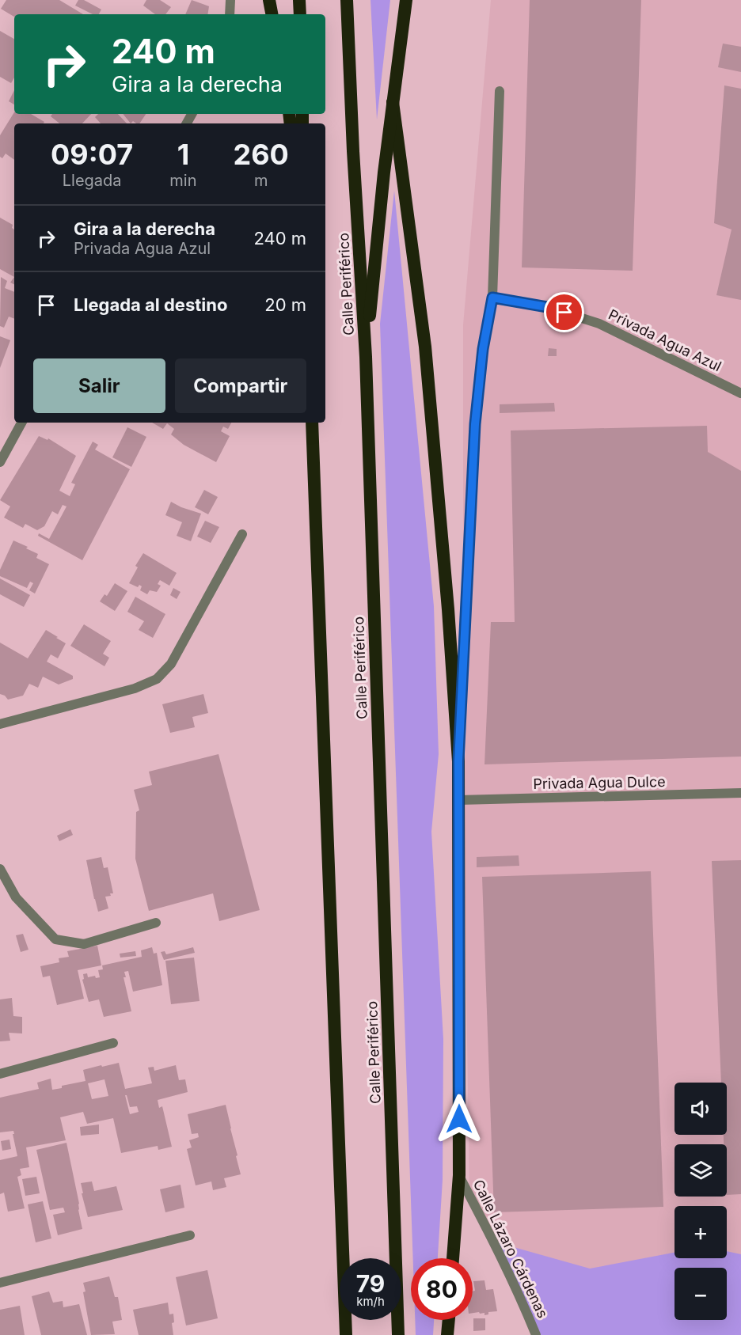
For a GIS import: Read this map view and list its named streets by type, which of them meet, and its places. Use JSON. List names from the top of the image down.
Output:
{
  "streets": {
    "highway": ["Calle Periférico"],
    "street": ["Privada Agua Azul", "Privada Agua Dulce", "Calle Lázaro Cárdenas"]
  },
  "page": {
    "turn": ["240 m", "Gira a la derecha"],
    "eta": [
      "09:07",
      "Llegada",
      "1",
      "min",
      "260",
      "m"
    ],
    "list": [
      {
        "name": "Gira a la derecha",
        "note": "Privada Agua Azul",
        "value": "240 m"
      },
      {
        "name": "Llegada al destino",
        "value": "20 m"
      }
    ],
    "buttons": ["Salir", "Compartir"],
    "map_buttons": ["+", "−"],
    "speed": "79 km/h",
    "limit": "80"
  }
}
